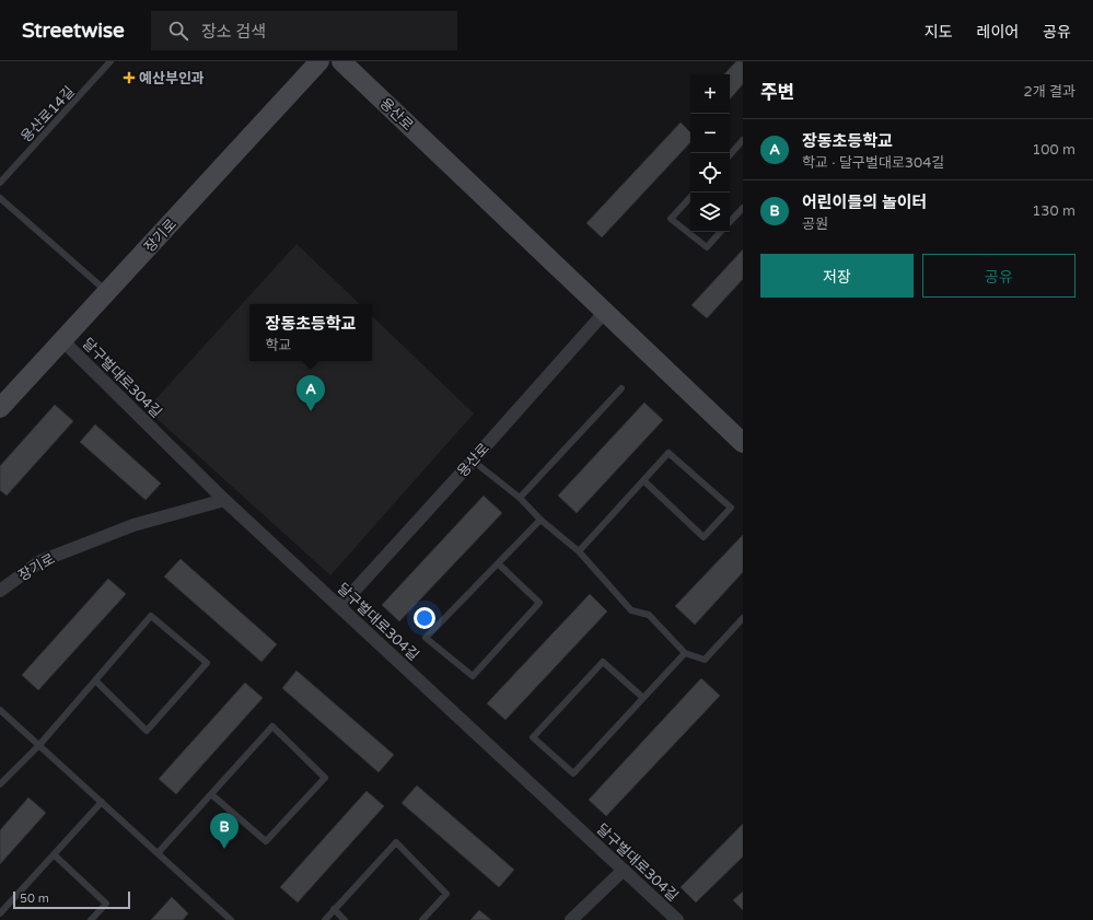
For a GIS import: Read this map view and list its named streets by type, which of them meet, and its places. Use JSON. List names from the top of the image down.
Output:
{
  "streets": {
    "main road": ["용산로", "장기로"],
    "street": ["달구벌대로304길"],
    "lane": ["용산로14길"]
  },
  "crossings": [
    ["용산로", "달구벌대로304길"],
    ["장기로", "달구벌대로304길"]
  ],
  "places": {
    "health": ["예산부인과"]
  },
  "scale_bar": "50 m",
  "page": {
    "header": "Streetwise",
    "search": "장소 검색",
    "nav": ["지도", "레이어", "공유"],
    "heading": ["주변", "2개 결과"],
    "map_buttons": ["+", "−"],
    "list": [
      {
        "mark": "A",
        "name": "장동초등학교",
        "note": "학교 · 달구벌대로304길",
        "value": "100 m"
      },
      {
        "mark": "B",
        "name": "어린이들의 놀이터",
        "note": "공원",
        "value": "130 m"
      }
    ],
    "buttons": ["저장", "공유"],
    "popup": ["장동초등학교", "학교"],
    "pins": ["A", "B"],
    "scale": "50 m"
  }
}
